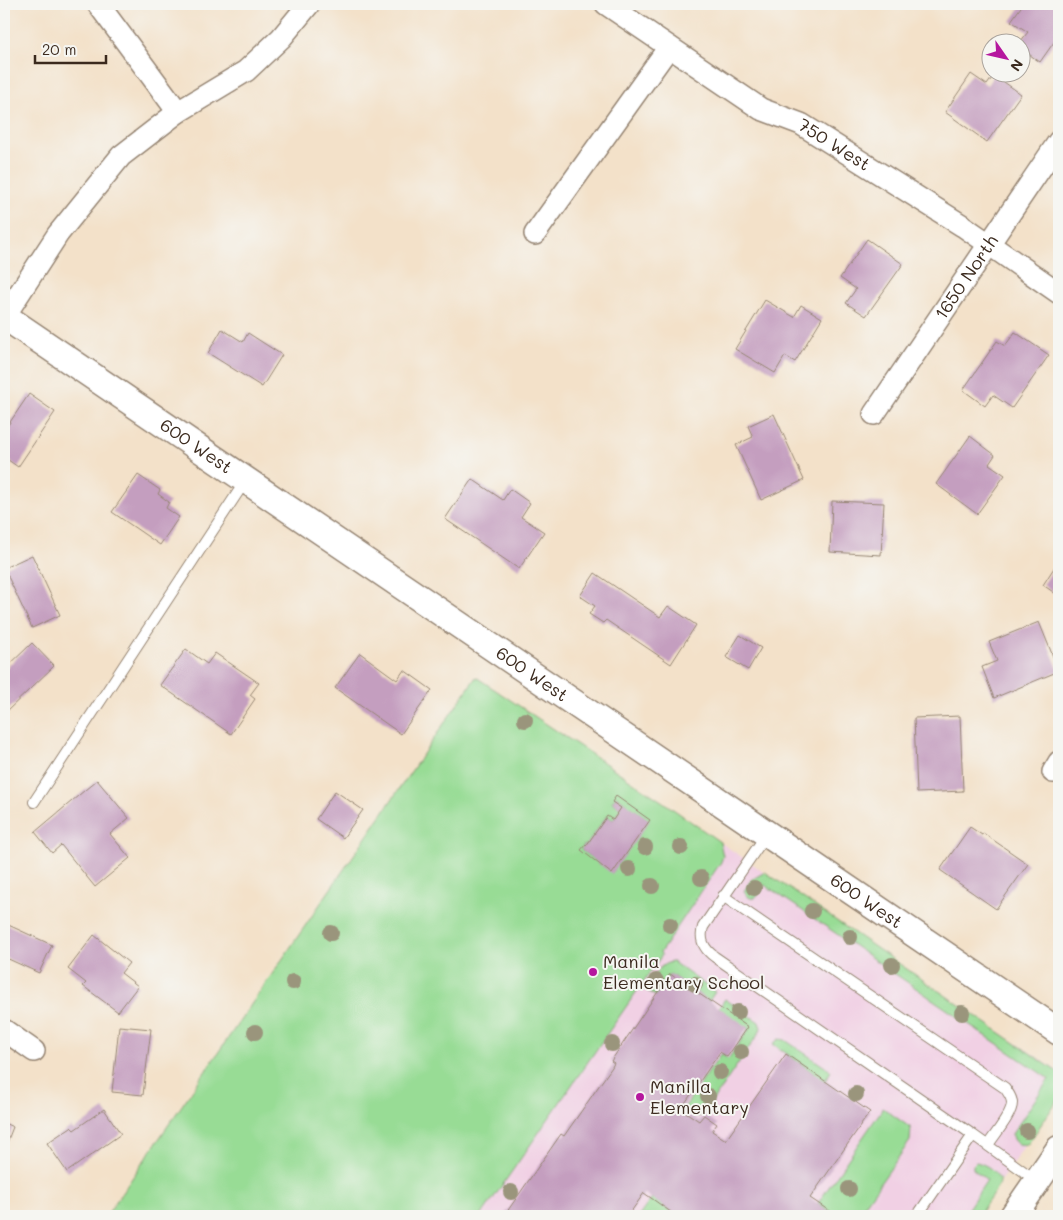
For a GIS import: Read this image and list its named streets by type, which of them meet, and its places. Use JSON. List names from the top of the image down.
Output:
{
  "streets": {
    "street": ["750 West", "1650 North", "600 West"]
  },
  "crossings": [
    ["750 West", "1650 North"]
  ],
  "places": ["Manila Elementary School", "Manilla Elementary"],
  "scale_bar": "20 m",
  "north": "bottom right"
}
